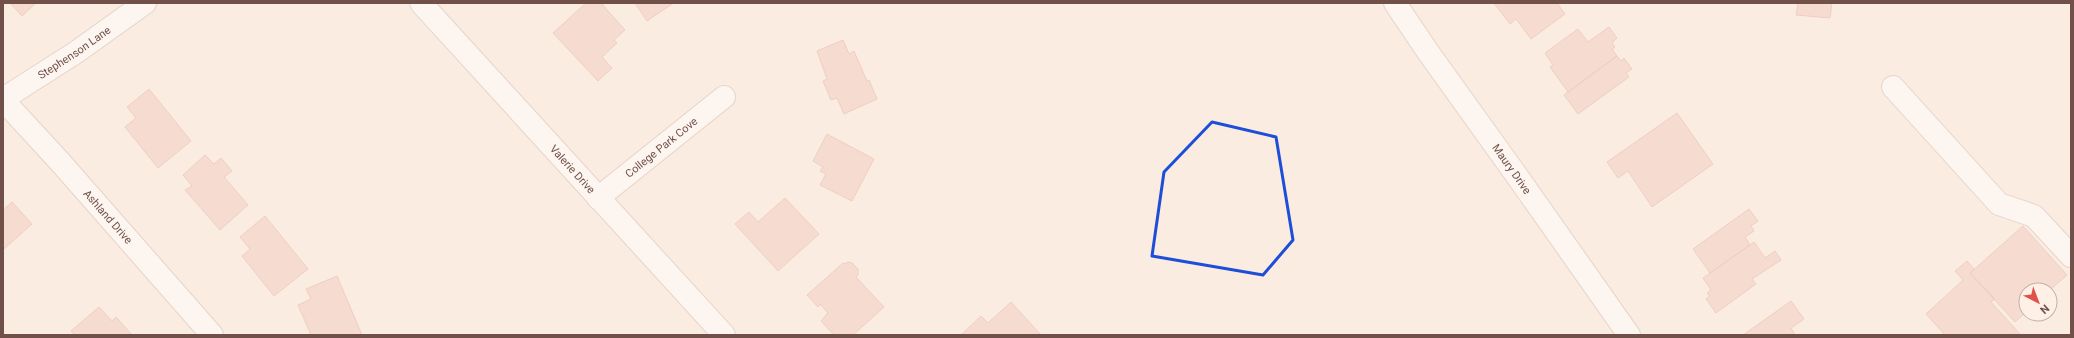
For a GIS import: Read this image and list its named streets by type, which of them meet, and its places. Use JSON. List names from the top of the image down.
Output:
{
  "streets": {
    "street": [
      "Stephenson Lane",
      "College Park Cove",
      "Valerie Drive",
      "Maury Drive",
      "Ashland Drive"
    ]
  },
  "crossings": [
    ["Stephenson Lane", "Ashland Drive"],
    ["College Park Cove", "Valerie Drive"]
  ],
  "north": "bottom right"
}
